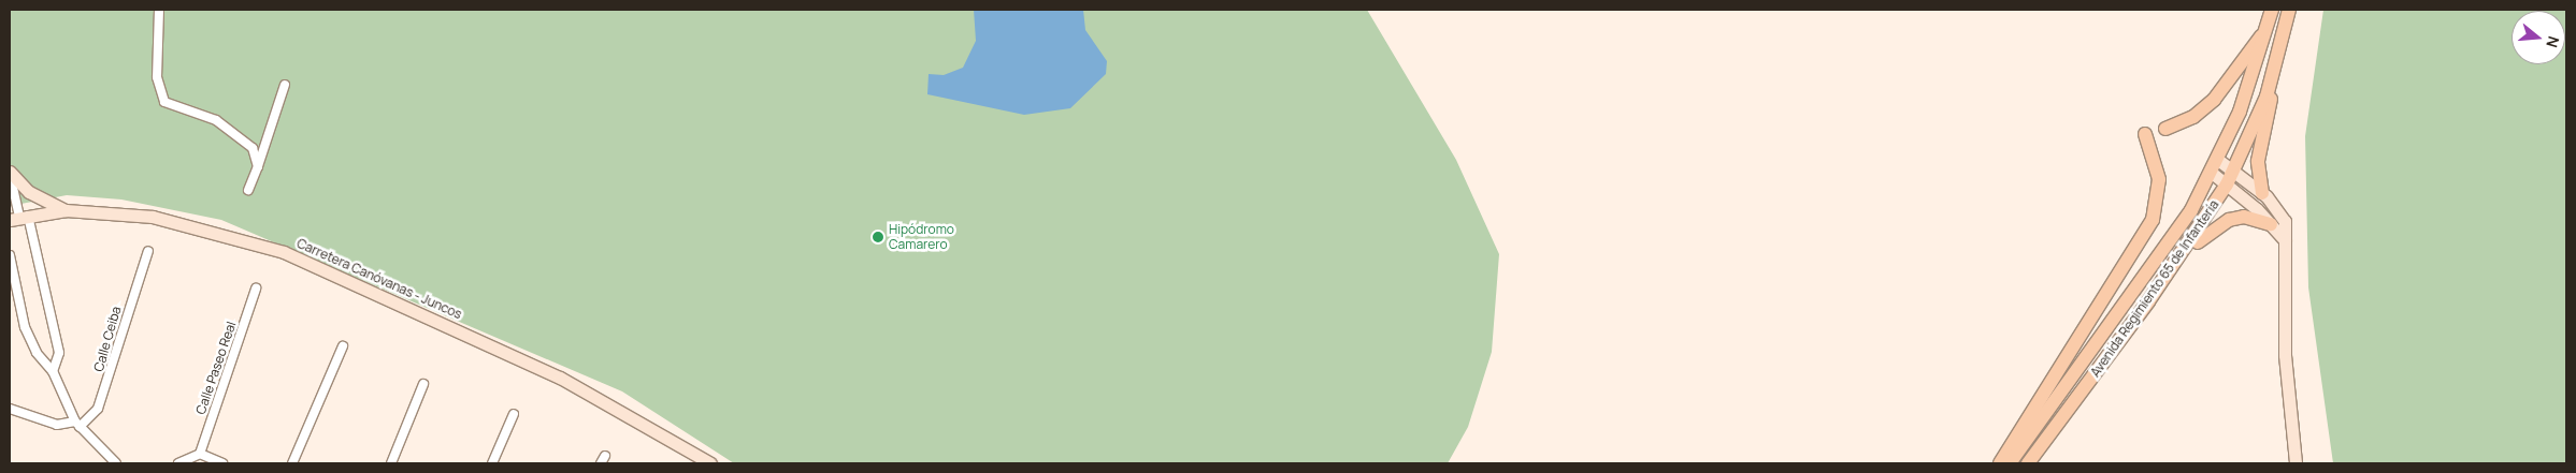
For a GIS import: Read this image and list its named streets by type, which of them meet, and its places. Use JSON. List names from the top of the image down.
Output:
{
  "streets": {
    "main road": ["Carretera Canóvanas - Juncos", "Avenida Regimiento 65 de Infantería"],
    "street": ["Calle Ceiba", "Calle Paseo Real"]
  },
  "places": ["Hipódromo Camarero"],
  "north": "right"
}
